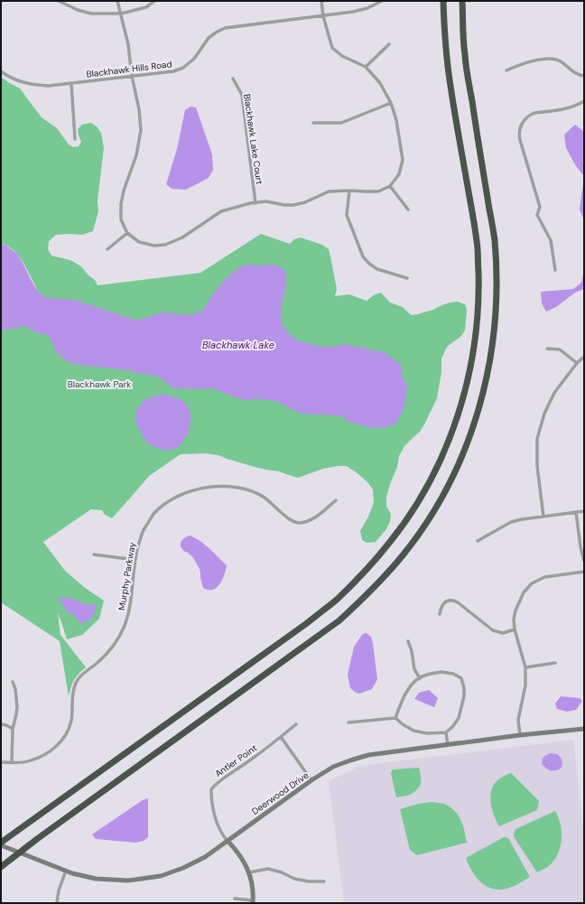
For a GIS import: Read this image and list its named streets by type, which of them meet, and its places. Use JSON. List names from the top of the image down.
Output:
{
  "streets": {
    "street": [
      "Blackhawk Hills Road",
      "Blackhawk Lake Court",
      "Murphy Parkway",
      "Antler Point",
      "Deerwood Drive"
    ]
  },
  "crossings": [
    ["Antler Point", "Deerwood Drive"]
  ],
  "water": ["Blackhawk Lake"],
  "parks": ["Blackhawk Park"]
}
